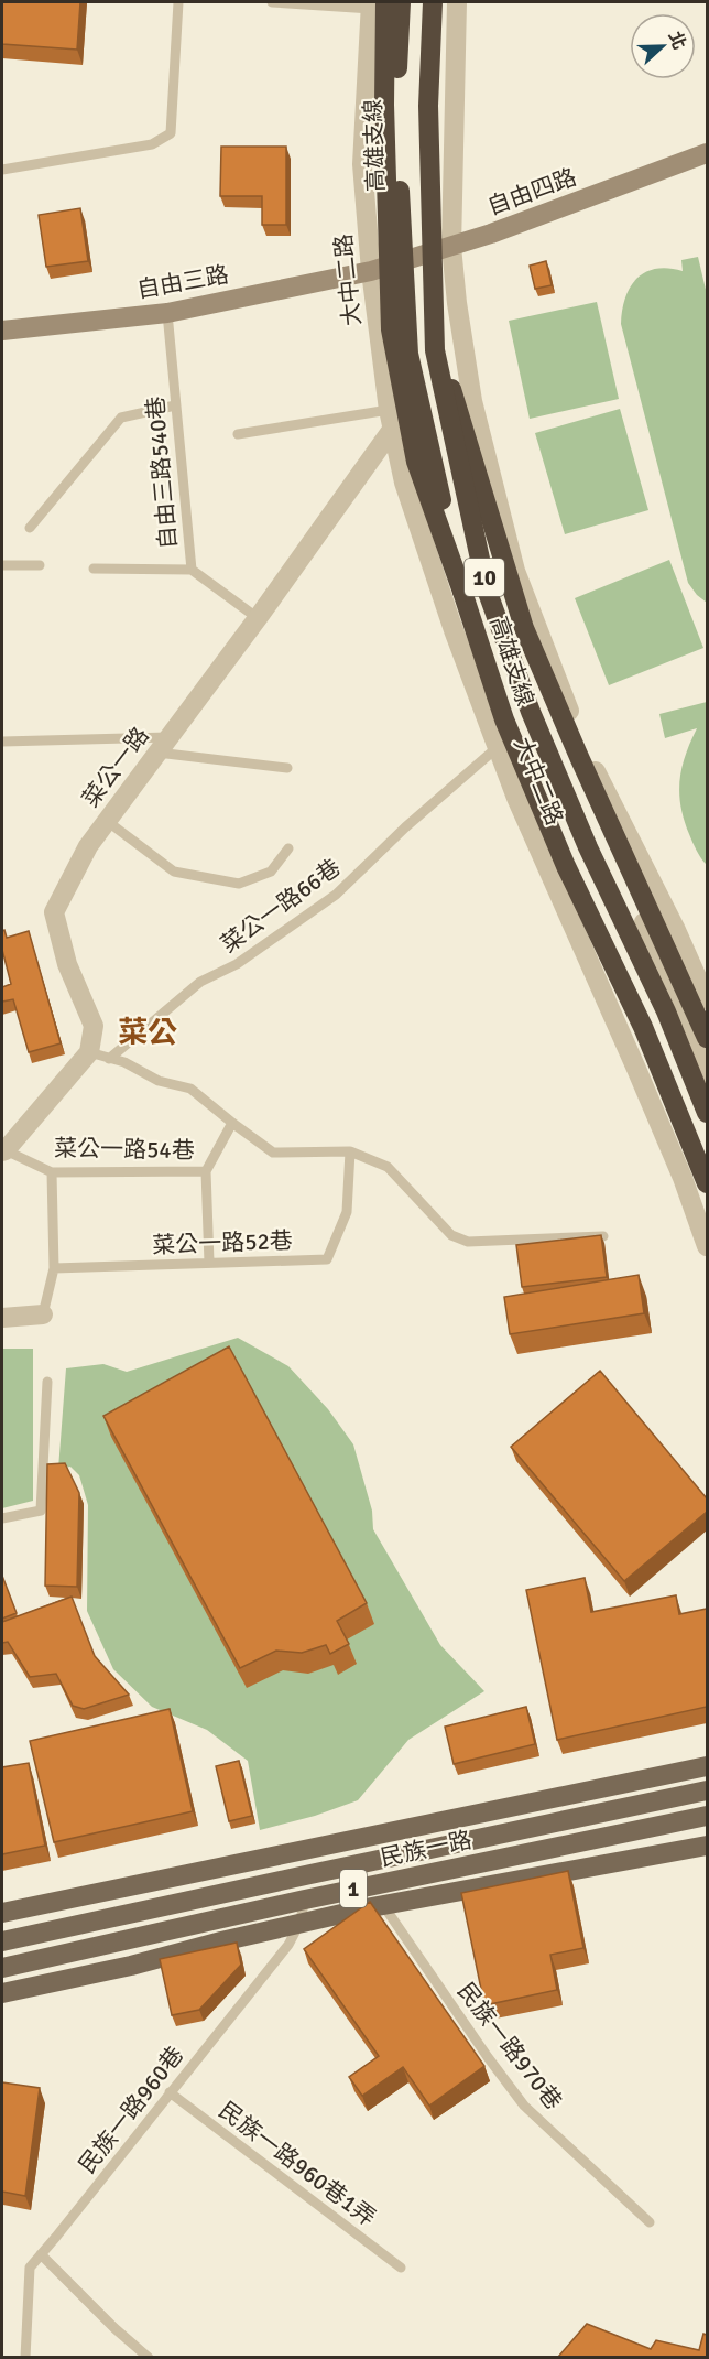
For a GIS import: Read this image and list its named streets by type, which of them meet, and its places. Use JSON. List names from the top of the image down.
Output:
{
  "streets": {
    "highway": ["高雄支線", "10"],
    "main road": ["民族一路", "1"],
    "street": [
      "自由四路",
      "大中二路",
      "自由三路",
      "菜公一路"
    ],
    "lane": [
      "自由三路540巷",
      "菜公一路66巷",
      "菜公一路54巷",
      "菜公一路52巷",
      "民族一路970巷",
      "民族一路960巷",
      "民族一路960巷1弄"
    ]
  },
  "crossings": [
    ["自由四路", "大中二路"],
    ["自由四路", "自由三路"],
    ["大中二路", "自由三路"],
    ["大中二路", "菜公一路"],
    ["大中二路", "菜公一路66巷"],
    ["自由三路", "自由三路540巷"],
    ["民族一路", "民族一路970巷"],
    ["民族一路", "民族一路960巷"],
    ["民族一路960巷", "民族一路960巷1弄"]
  ],
  "districts": ["菜公"],
  "north": "right"
}
